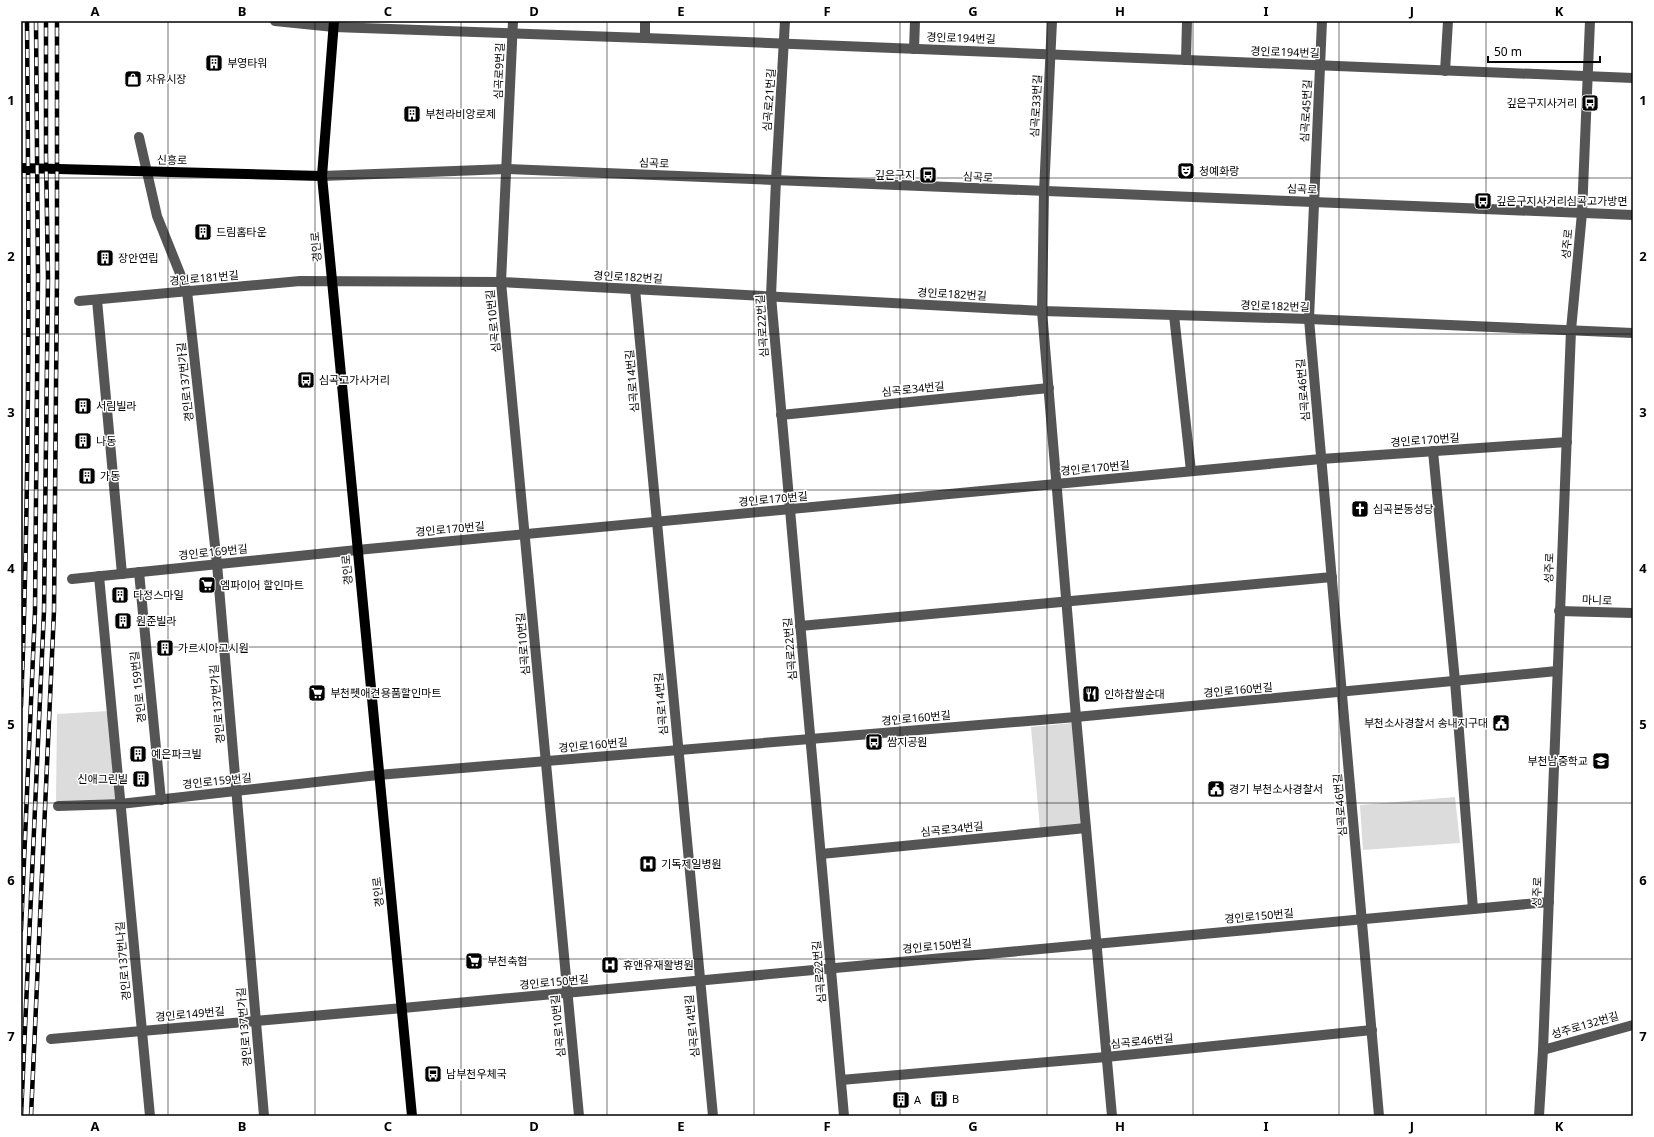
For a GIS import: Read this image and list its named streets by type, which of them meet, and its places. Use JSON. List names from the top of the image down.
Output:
{
  "streets": {
    "main road": ["신흥로", "경인로"],
    "street": [
      "경인로194번길",
      "심곡로9번길",
      "심곡로21번길",
      "심곡로33번길",
      "심곡로45번길",
      "심곡로",
      "성주로",
      "경인로182번길",
      "경인로181번길",
      "심곡로10번길",
      "심곡로22번길",
      "심곡로14번길",
      "경인로137번가길",
      "심곡로34번길",
      "심곡로46번길",
      "경인로170번길",
      "경인로169번길",
      "마니로",
      "경인로 159번길",
      "경인로160번길",
      "경인로159번길",
      "경인로150번길",
      "경인로137번나길",
      "경인로149번길",
      "성주로132번길"
    ]
  },
  "crossings": [
    ["경인로194번길", "심곡로9번길"],
    ["경인로194번길", "심곡로21번길"],
    ["경인로194번길", "심곡로33번길"],
    ["경인로194번길", "심곡로45번길"],
    ["경인로194번길", "성주로"],
    ["경인로194번길", "경인로"],
    ["심곡로9번길", "심곡로"],
    ["심곡로9번길", "심곡로10번길"],
    ["심곡로21번길", "심곡로"],
    ["심곡로21번길", "심곡로22번길"],
    ["심곡로33번길", "심곡로"],
    ["심곡로45번길", "심곡로"],
    ["심곡로45번길", "심곡로46번길"],
    ["신흥로", "심곡로"],
    ["신흥로", "경인로"],
    ["심곡로", "성주로"],
    ["심곡로", "경인로"],
    ["심곡로", "심곡로10번길"],
    ["심곡로", "심곡로22번길"],
    ["심곡로", "심곡로46번길"],
    ["성주로", "경인로182번길"],
    ["성주로", "경인로170번길"],
    ["성주로", "마니로"],
    ["성주로", "경인로160번길"],
    ["성주로", "경인로150번길"],
    ["성주로", "성주로132번길"],
    ["경인로", "경인로182번길"],
    ["경인로", "경인로181번길"],
    ["경인로", "경인로170번길"],
    ["경인로", "경인로169번길"],
    ["경인로", "경인로160번길"],
    ["경인로", "경인로159번길"],
    ["경인로", "경인로150번길"],
    ["경인로", "경인로149번길"],
    ["경인로182번길", "경인로181번길"],
    ["경인로182번길", "심곡로10번길"],
    ["경인로182번길", "심곡로22번길"],
    ["경인로182번길", "심곡로14번길"],
    ["경인로182번길", "심곡로46번길"],
    ["경인로181번길", "경인로137번가길"],
    ["심곡로10번길", "경인로170번길"],
    ["심곡로10번길", "경인로160번길"],
    ["심곡로10번길", "경인로150번길"],
    ["심곡로22번길", "심곡로34번길"],
    ["심곡로22번길", "경인로170번길"],
    ["심곡로22번길", "경인로160번길"],
    ["심곡로22번길", "경인로150번길"],
    ["심곡로14번길", "경인로170번길"],
    ["심곡로14번길", "경인로160번길"],
    ["심곡로14번길", "경인로150번길"],
    ["경인로137번가길", "경인로169번길"],
    ["경인로137번가길", "경인로159번길"],
    ["경인로137번가길", "경인로149번길"],
    ["심곡로46번길", "경인로170번길"],
    ["심곡로46번길", "경인로160번길"],
    ["심곡로46번길", "경인로150번길"],
    ["경인로170번길", "경인로169번길"],
    ["경인로169번길", "경인로 159번길"],
    ["경인로169번길", "경인로137번나길"],
    ["경인로 159번길", "경인로159번길"],
    ["경인로160번길", "경인로159번길"],
    ["경인로159번길", "경인로137번나길"],
    ["경인로150번길", "경인로149번길"],
    ["경인로137번나길", "경인로149번길"]
  ],
  "places": {
    "building": [
      "부영타워",
      "부천라비앙로제",
      "드림홈타운",
      "장안연립",
      "서림빌라",
      "나동",
      "가동",
      "다정스마일",
      "원준빌라",
      "가르시아고시원",
      "예은파크빌",
      "신애그린빌",
      "B",
      "A"
    ],
    "shop": ["자유시장"],
    "bus stop": [
      "깊은구지사거리",
      "깊은구지",
      "깊은구지사거리심곡고가방면",
      "심곡고가사거리",
      "쌈지공원",
      "남부천우체국"
    ],
    "theatre": ["청예화랑"],
    "church": ["심곡본동성당"],
    "supermarket": ["엠파이어 할인마트", "부천펫애견용품할인마트", "부천축협"],
    "restaurant": ["인하찹쌀순대"],
    "public building": ["부천소사경찰서 송내지구대", "경기 부천소사경찰서"],
    "school or university": ["부천남중학교"],
    "hospital": ["기독제일병원", "휴앤유재활병원"]
  },
  "scale_bar": "50 m",
  "grid": {
    "columns": [
      "A",
      "B",
      "C",
      "D",
      "E",
      "F",
      "G",
      "H",
      "I",
      "J",
      "K"
    ],
    "rows": [
      "1",
      "2",
      "3",
      "4",
      "5",
      "6",
      "7"
    ]
  }
}
